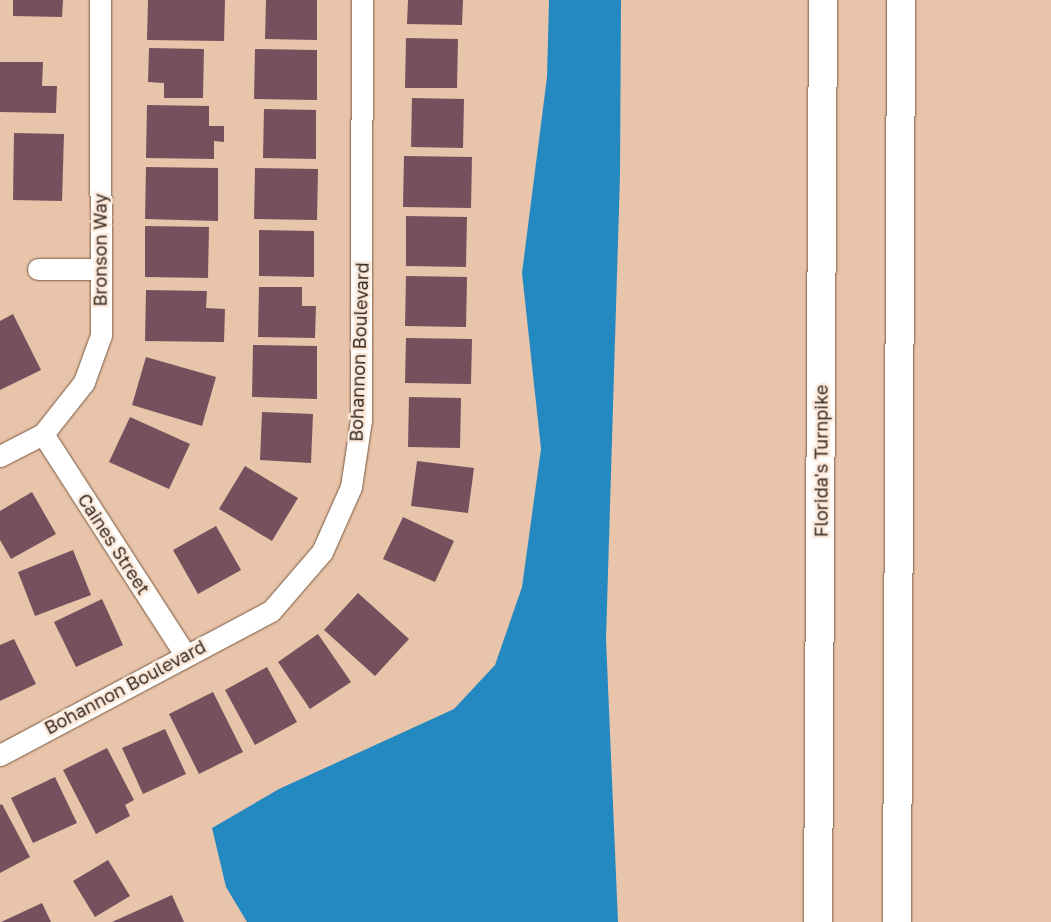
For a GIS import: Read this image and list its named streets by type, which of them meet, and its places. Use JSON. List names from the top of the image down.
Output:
{
  "streets": {
    "highway": ["Florida's Turnpike"],
    "street": ["Bronson Way", "Bohannon Boulevard", "Caines Street"]
  },
  "crossings": [
    ["Bronson Way", "Caines Street"],
    ["Bohannon Boulevard", "Caines Street"]
  ]
}
